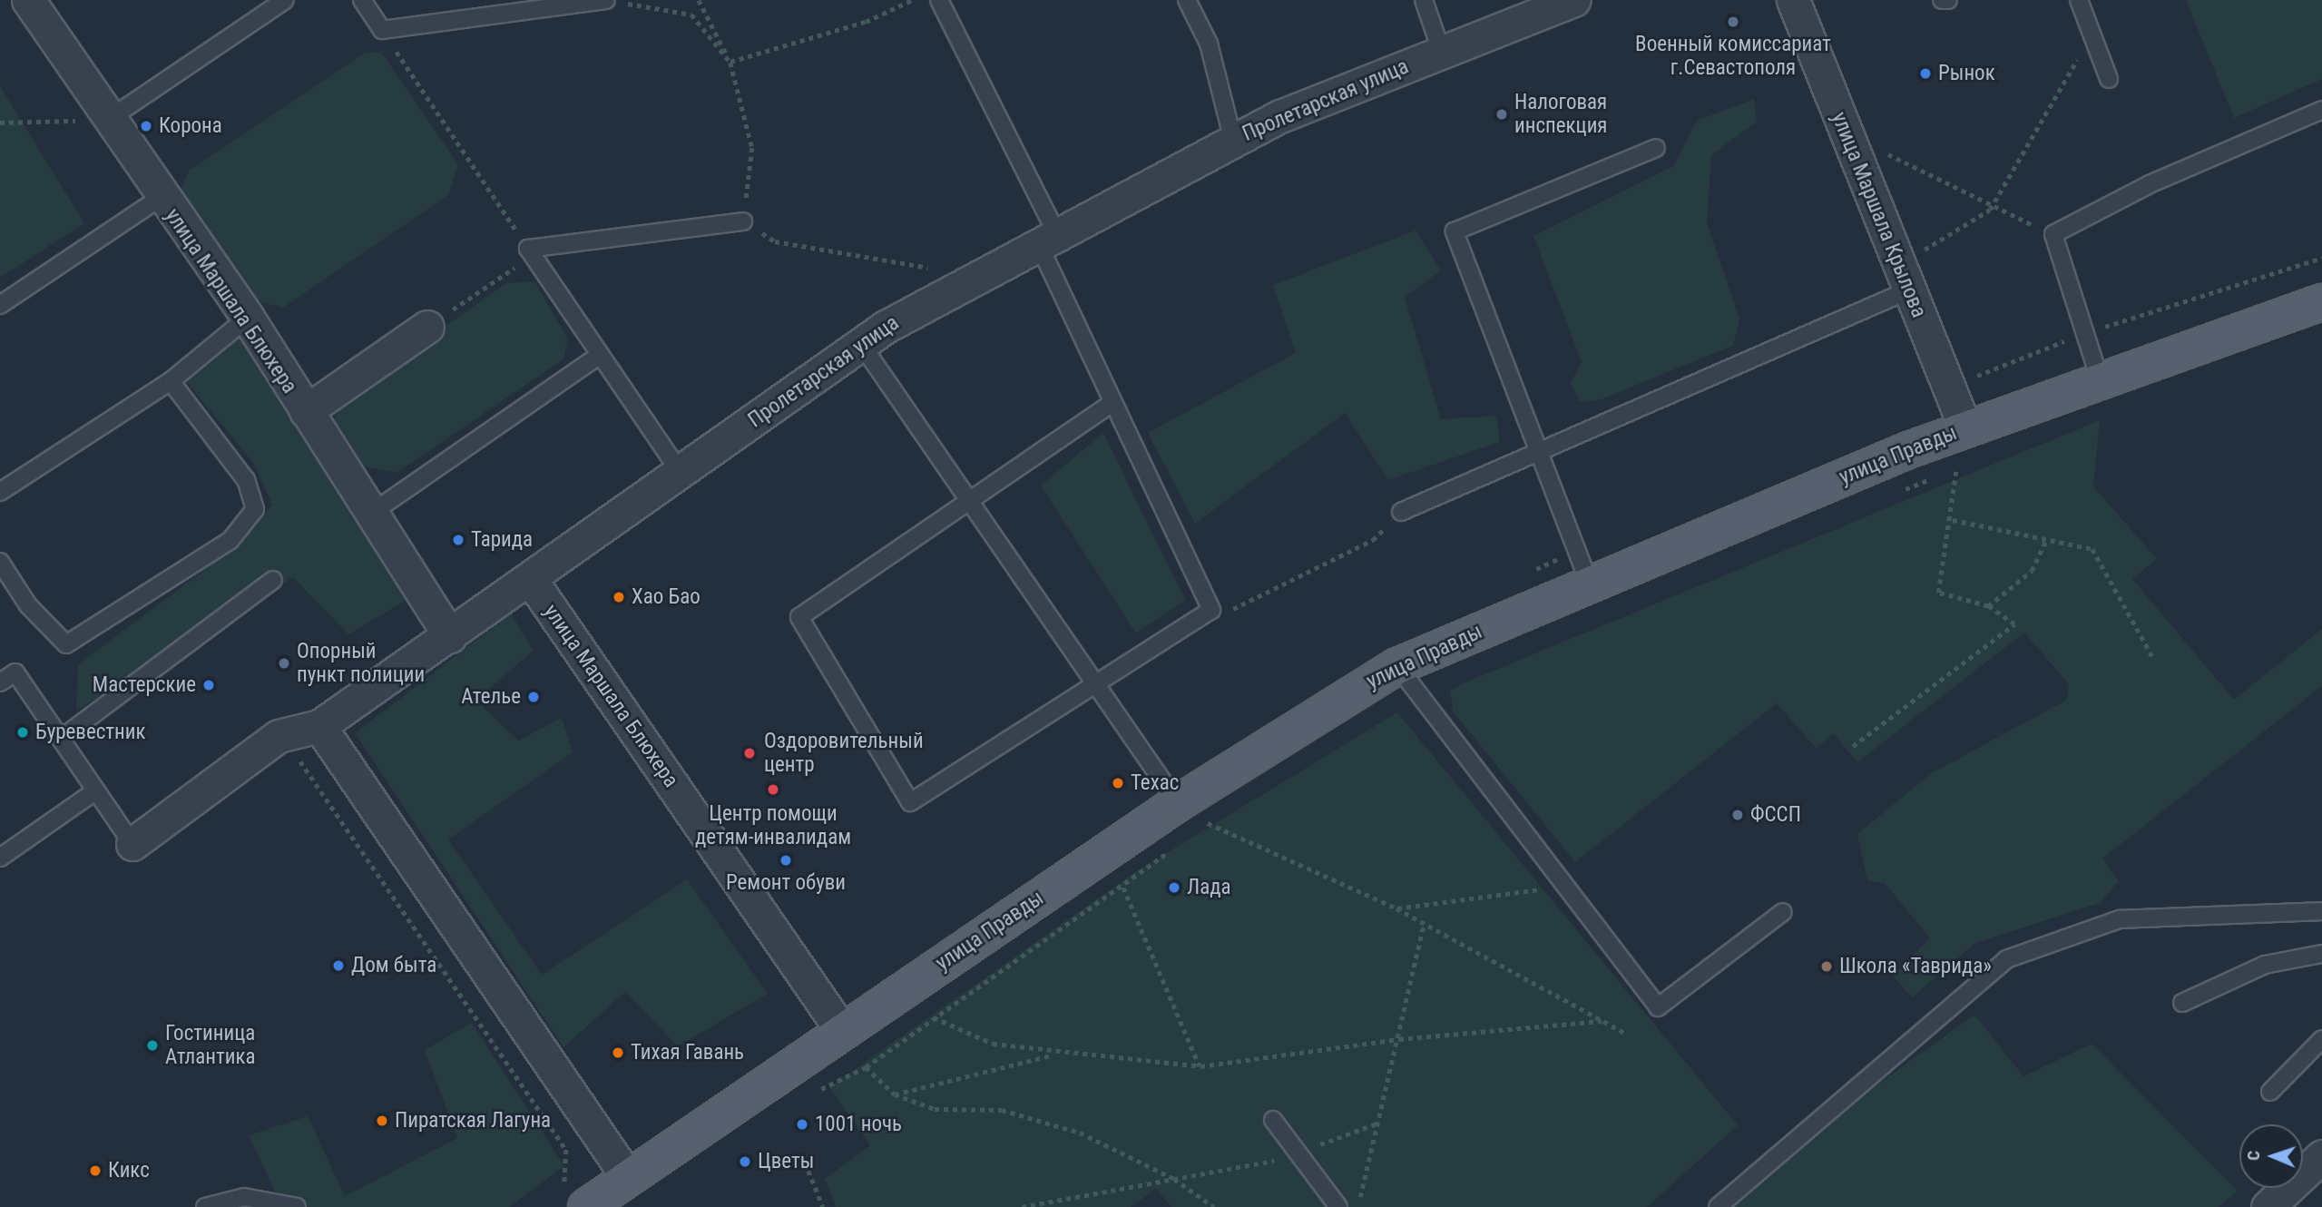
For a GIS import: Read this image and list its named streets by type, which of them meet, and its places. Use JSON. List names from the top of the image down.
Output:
{
  "streets": {
    "main road": ["улица Правды"],
    "street": ["Пролетарская улица", "улица Маршала Крылова", "улица Маршала Блюхера"]
  },
  "crossings": [
    ["Пролетарская улица", "улица Маршала Блюхера"],
    ["улица Маршала Крылова", "улица Правды"],
    ["улица Маршала Блюхера", "улица Правды"]
  ],
  "places": [
    "Военный комиссариат г.Севастополя",
    "Рынок",
    "Налоговая инспекция",
    "Корона",
    "Тарида",
    "Хао Бао",
    "Опорный пункт полиции",
    "Мастерские",
    "Ателье",
    "Буревестник",
    "Оздоровительный центр",
    "Техас",
    "Центр помощи детям-инвалидам",
    "ФССП",
    "Ремонт обуви",
    "Лада",
    "Дом быта",
    "Школа «Таврида»",
    "Гостиница Атлантика",
    "Тихая Гавань",
    "Пиратская Лагуна",
    "1001 ночь",
    "Цветы",
    "Кикс"
  ],
  "north": "left"
}
